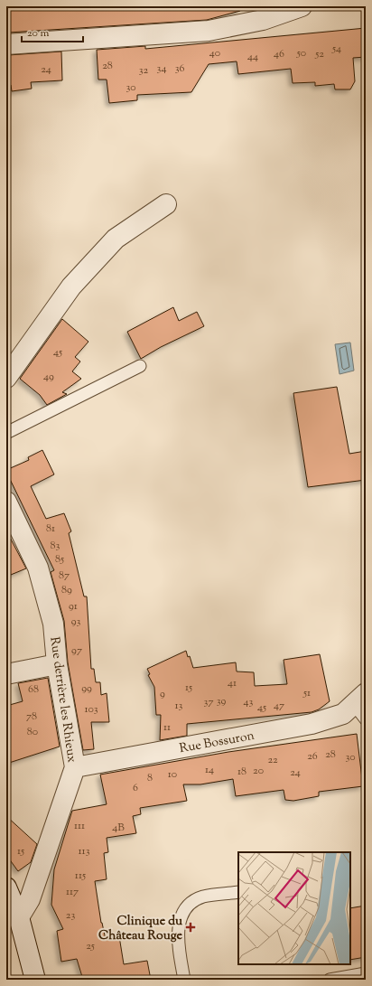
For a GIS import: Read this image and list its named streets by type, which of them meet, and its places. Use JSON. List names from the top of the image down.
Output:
{
  "streets": {
    "street": ["Rue derrière les Rhieux", "Rue Bossuron"]
  },
  "crossings": [
    ["Rue derrière les Rhieux", "Rue Bossuron"]
  ],
  "places": {
    "health": ["Clinique du Château Rouge"]
  },
  "house_numbers": [
    "54",
    "40",
    "50",
    "46",
    "52",
    "44",
    "28",
    "34",
    "36",
    "24",
    "32",
    "30",
    "45",
    "49",
    "81",
    "83",
    "85",
    "87",
    "89",
    "91",
    "93",
    "97",
    "41",
    "15",
    "99",
    "68",
    "51",
    "9",
    "39",
    "37",
    "43",
    "13",
    "47",
    "45",
    "103",
    "78",
    "11",
    "80",
    "28",
    "26",
    "30",
    "22",
    "14",
    "20",
    "18",
    "24",
    "10",
    "8",
    "6",
    "111",
    "4B",
    "15",
    "113",
    "115",
    "117",
    "23",
    "25"
  ],
  "scale_bar": "20 m"
}
